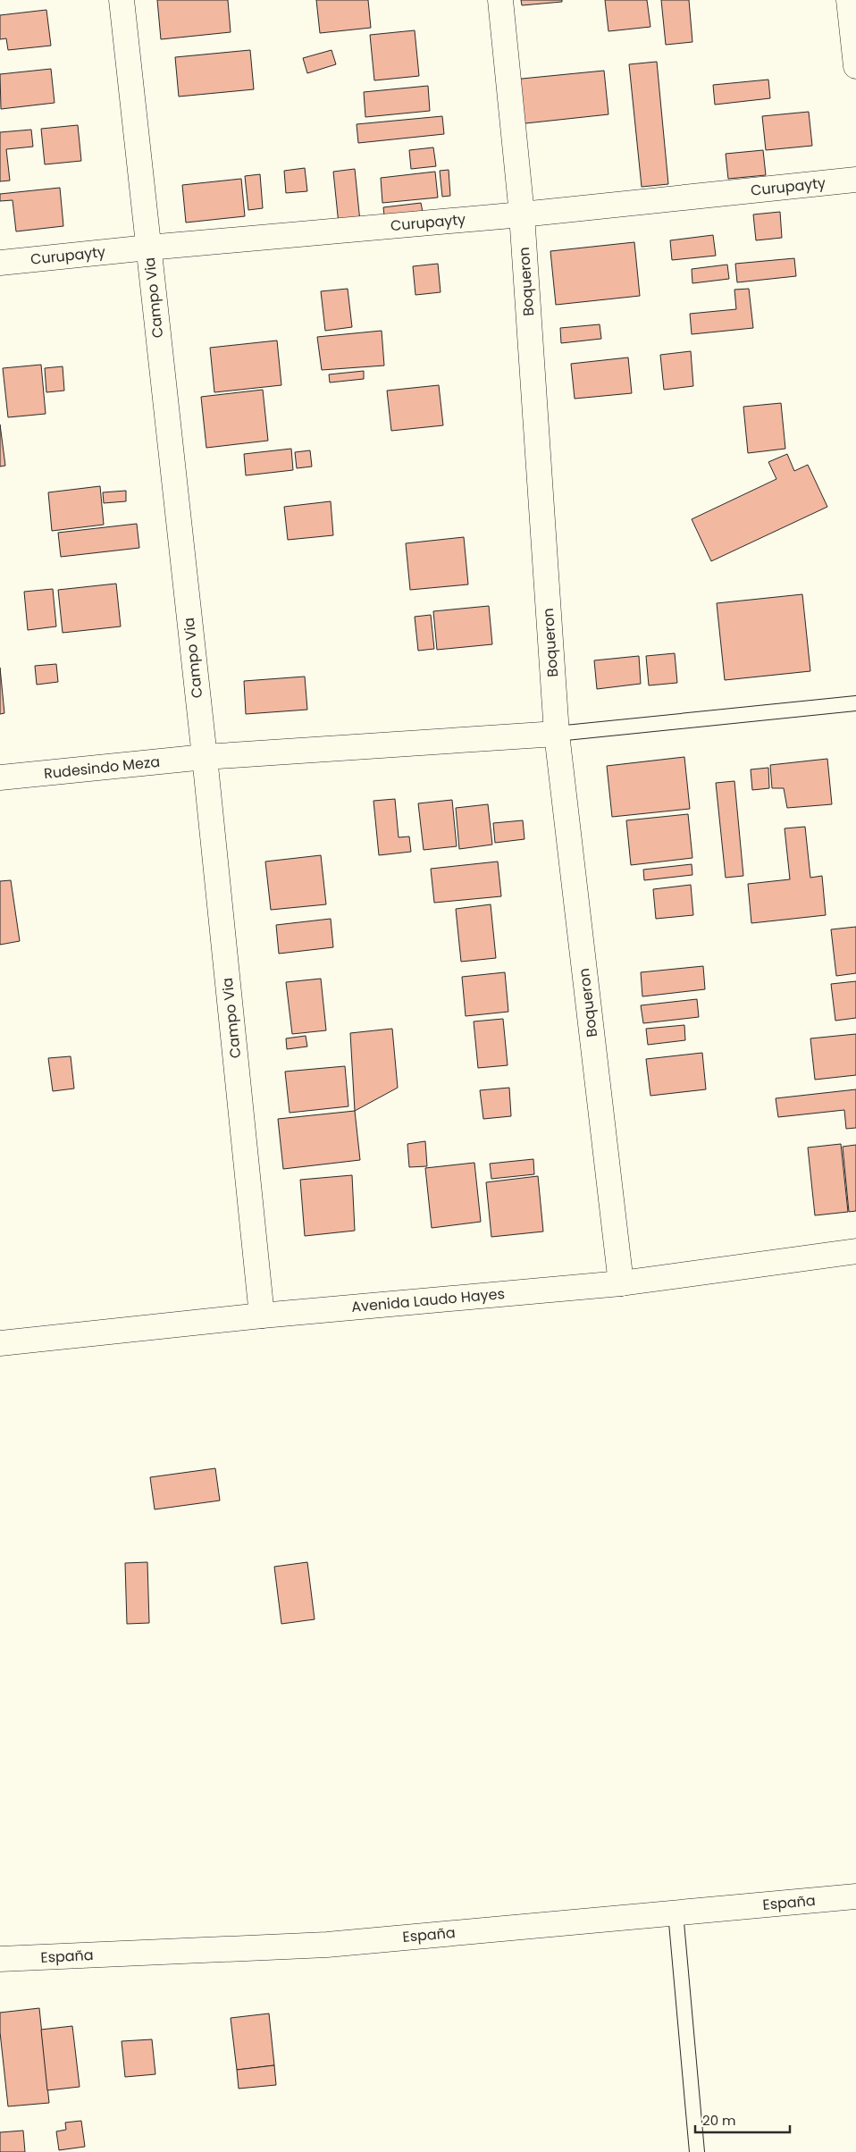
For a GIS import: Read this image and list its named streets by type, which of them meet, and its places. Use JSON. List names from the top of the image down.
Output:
{
  "streets": {
    "street": [
      "Curupayty",
      "Boqueron",
      "Campo Via",
      "Rudesindo Meza",
      "Avenida Laudo Hayes",
      "España"
    ]
  },
  "crossings": [
    ["Curupayty", "Boqueron"],
    ["Curupayty", "Campo Via"],
    ["Boqueron", "Rudesindo Meza"],
    ["Boqueron", "Avenida Laudo Hayes"],
    ["Campo Via", "Rudesindo Meza"],
    ["Campo Via", "Avenida Laudo Hayes"]
  ],
  "scale_bar": "20 m"
}
